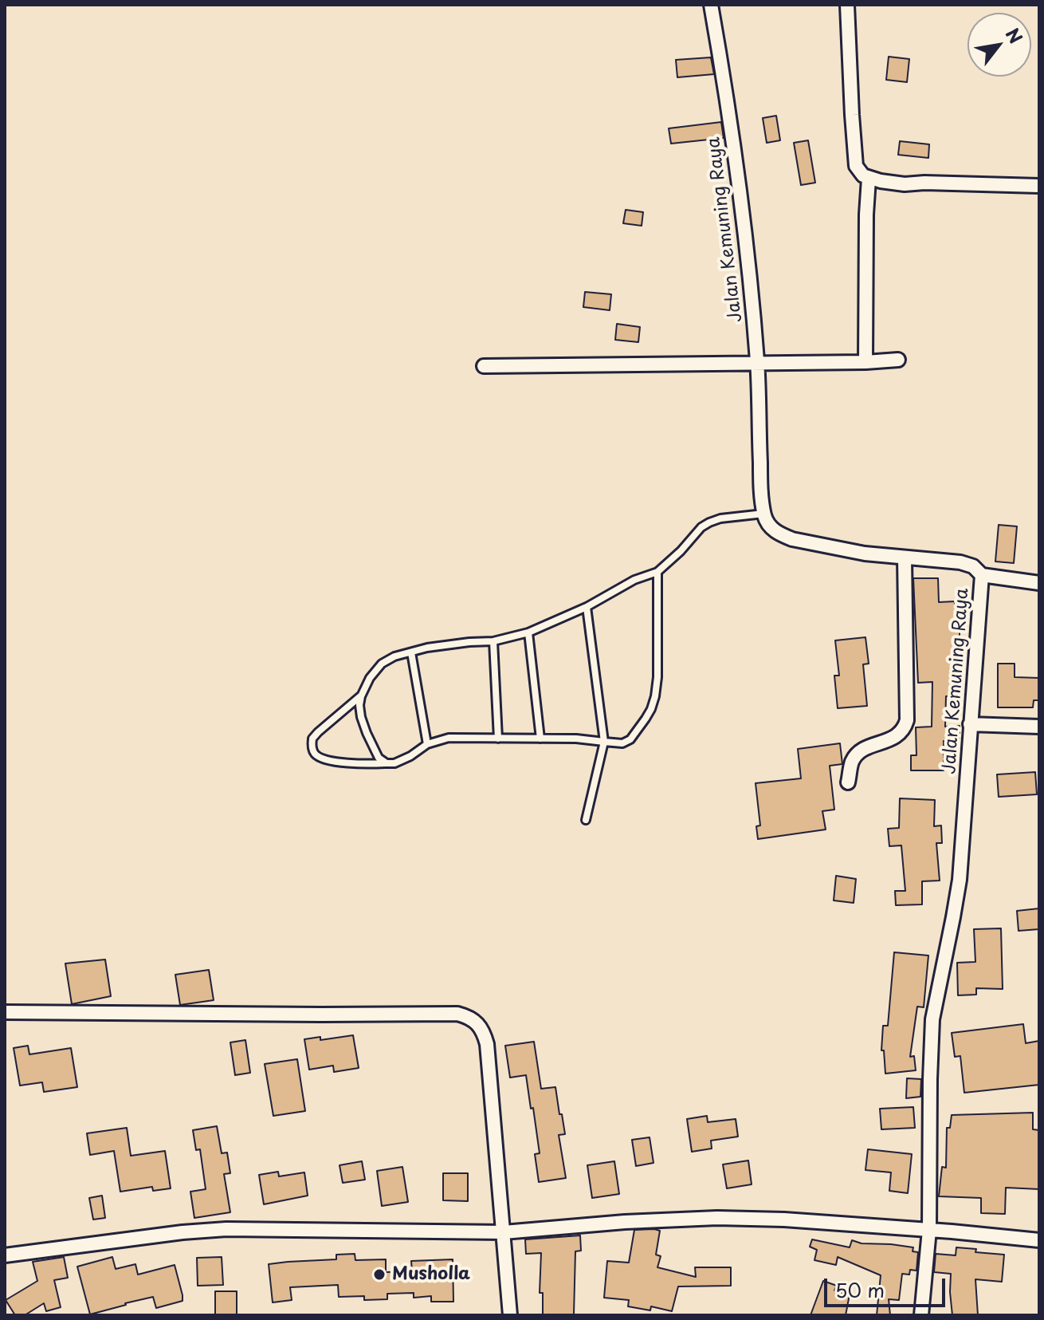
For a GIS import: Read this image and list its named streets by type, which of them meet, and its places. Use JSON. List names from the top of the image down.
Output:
{
  "streets": {
    "street": ["Jalan Kemuning Raya"]
  },
  "places": ["Musholla"],
  "scale_bar": "50 m",
  "north": "top right"
}
